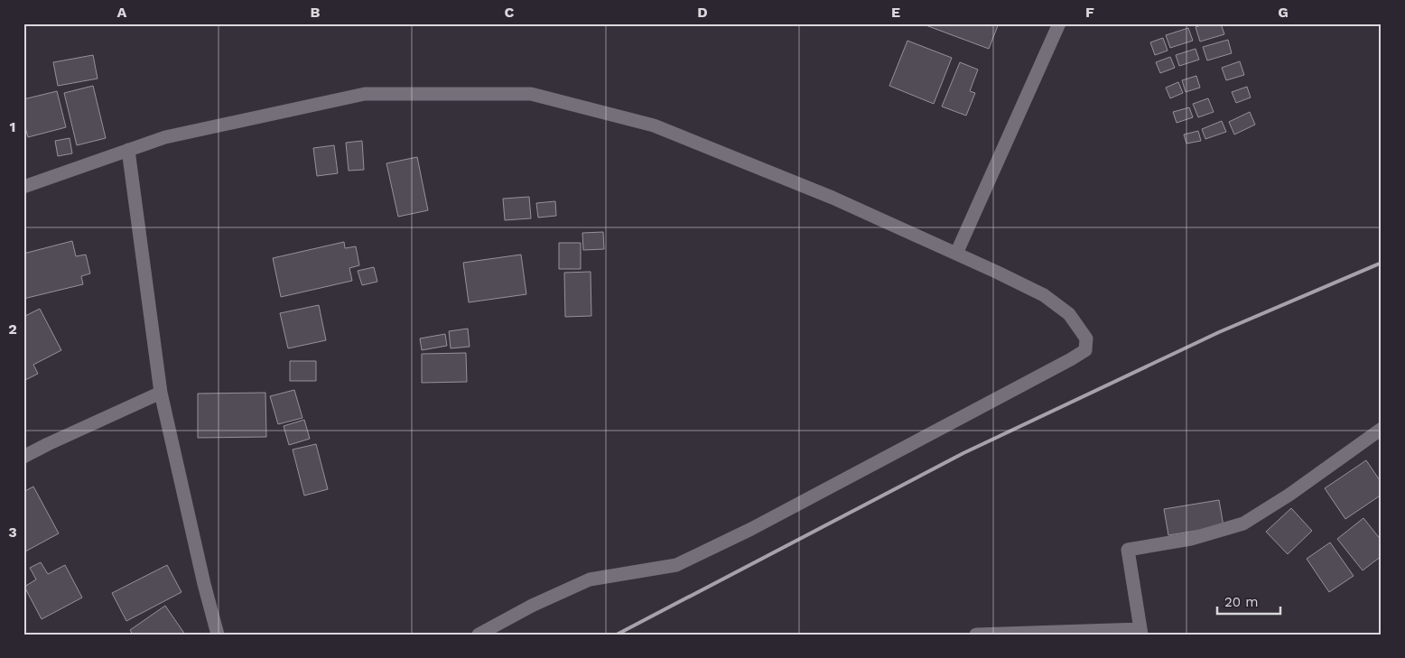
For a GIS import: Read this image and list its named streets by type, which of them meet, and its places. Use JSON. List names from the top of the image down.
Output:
{
  "scale_bar": "20 m",
  "grid": {
    "columns": [
      "A",
      "B",
      "C",
      "D",
      "E",
      "F",
      "G"
    ],
    "rows": ["1", "2", "3"]
  }
}
